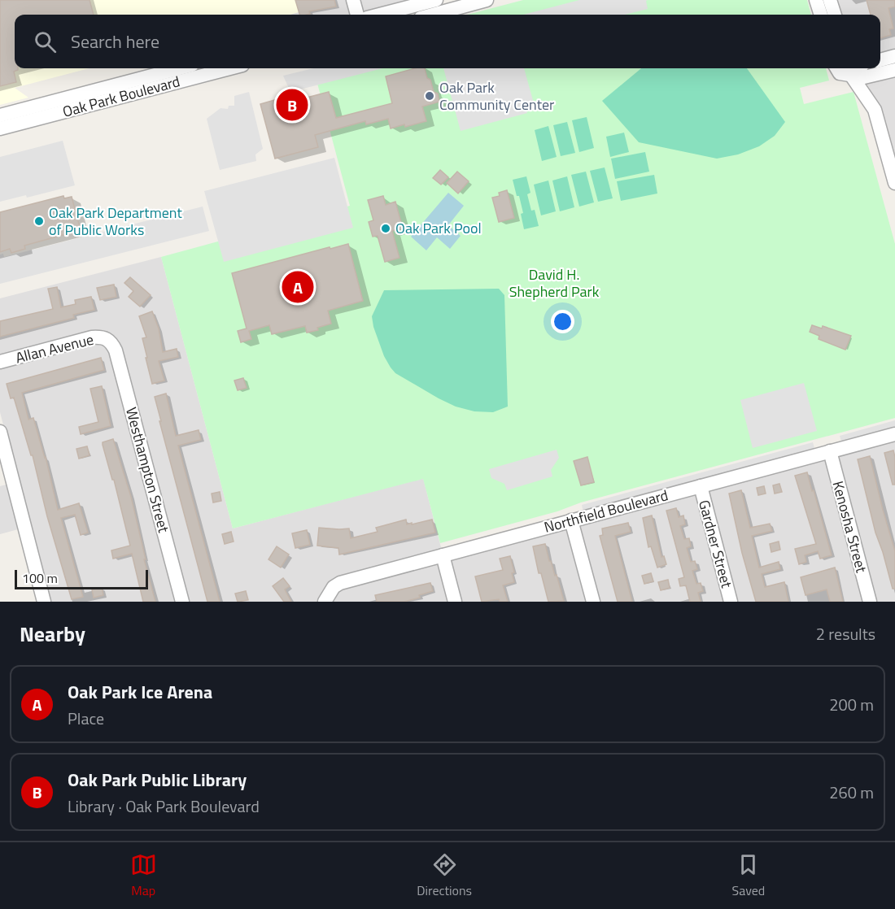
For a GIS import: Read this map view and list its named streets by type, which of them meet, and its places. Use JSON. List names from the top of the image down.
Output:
{
  "streets": {
    "street": [
      "Oak Park Boulevard",
      "Allan Avenue",
      "Westhampton Street",
      "Northfield Boulevard",
      "Kenosha Street",
      "Gardner Street"
    ]
  },
  "crossings": [
    ["Allan Avenue", "Westhampton Street"],
    ["Northfield Boulevard", "Kenosha Street"],
    ["Northfield Boulevard", "Gardner Street"]
  ],
  "parks": ["David H. Shepherd Park"],
  "places": ["Oak Park Community Center", "Oak Park Department of Public Works", "Oak Park Pool"],
  "scale_bar": "100 m",
  "page": {
    "search": "Search here",
    "pins": ["B", "A"],
    "scale": "100 m",
    "heading": ["Nearby", "2 results"],
    "list": [
      {
        "mark": "A",
        "name": "Oak Park Ice Arena",
        "note": "Place",
        "value": "200 m"
      },
      {
        "mark": "B",
        "name": "Oak Park Public Library",
        "note": "Library · Oak Park Boulevard",
        "value": "260 m"
      }
    ],
    "nav": ["Map", "Directions", "Saved"]
  }
}
